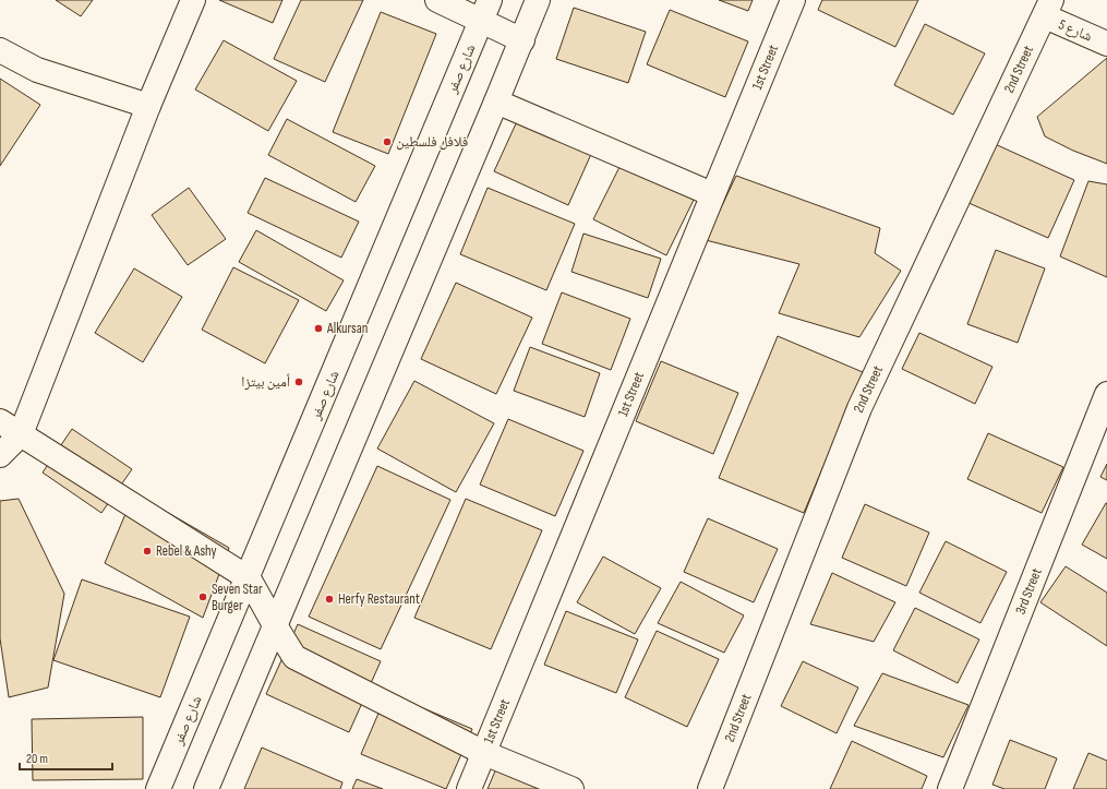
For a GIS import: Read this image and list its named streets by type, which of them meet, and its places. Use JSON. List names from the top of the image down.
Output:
{
  "streets": {
    "street": [
      "شارع 5",
      "1st Street",
      "شارع صفر",
      "2nd Street",
      "3rd Street"
    ]
  },
  "crossings": [
    ["شارع 5", "2nd Street"]
  ],
  "places": [
    "فلافل فلسطين",
    "Alkursan",
    "أمين بيتزا",
    "Rebel & Ashy",
    "Seven Star Burger",
    "Herfy Restaurant"
  ],
  "scale_bar": "20 m"
}
